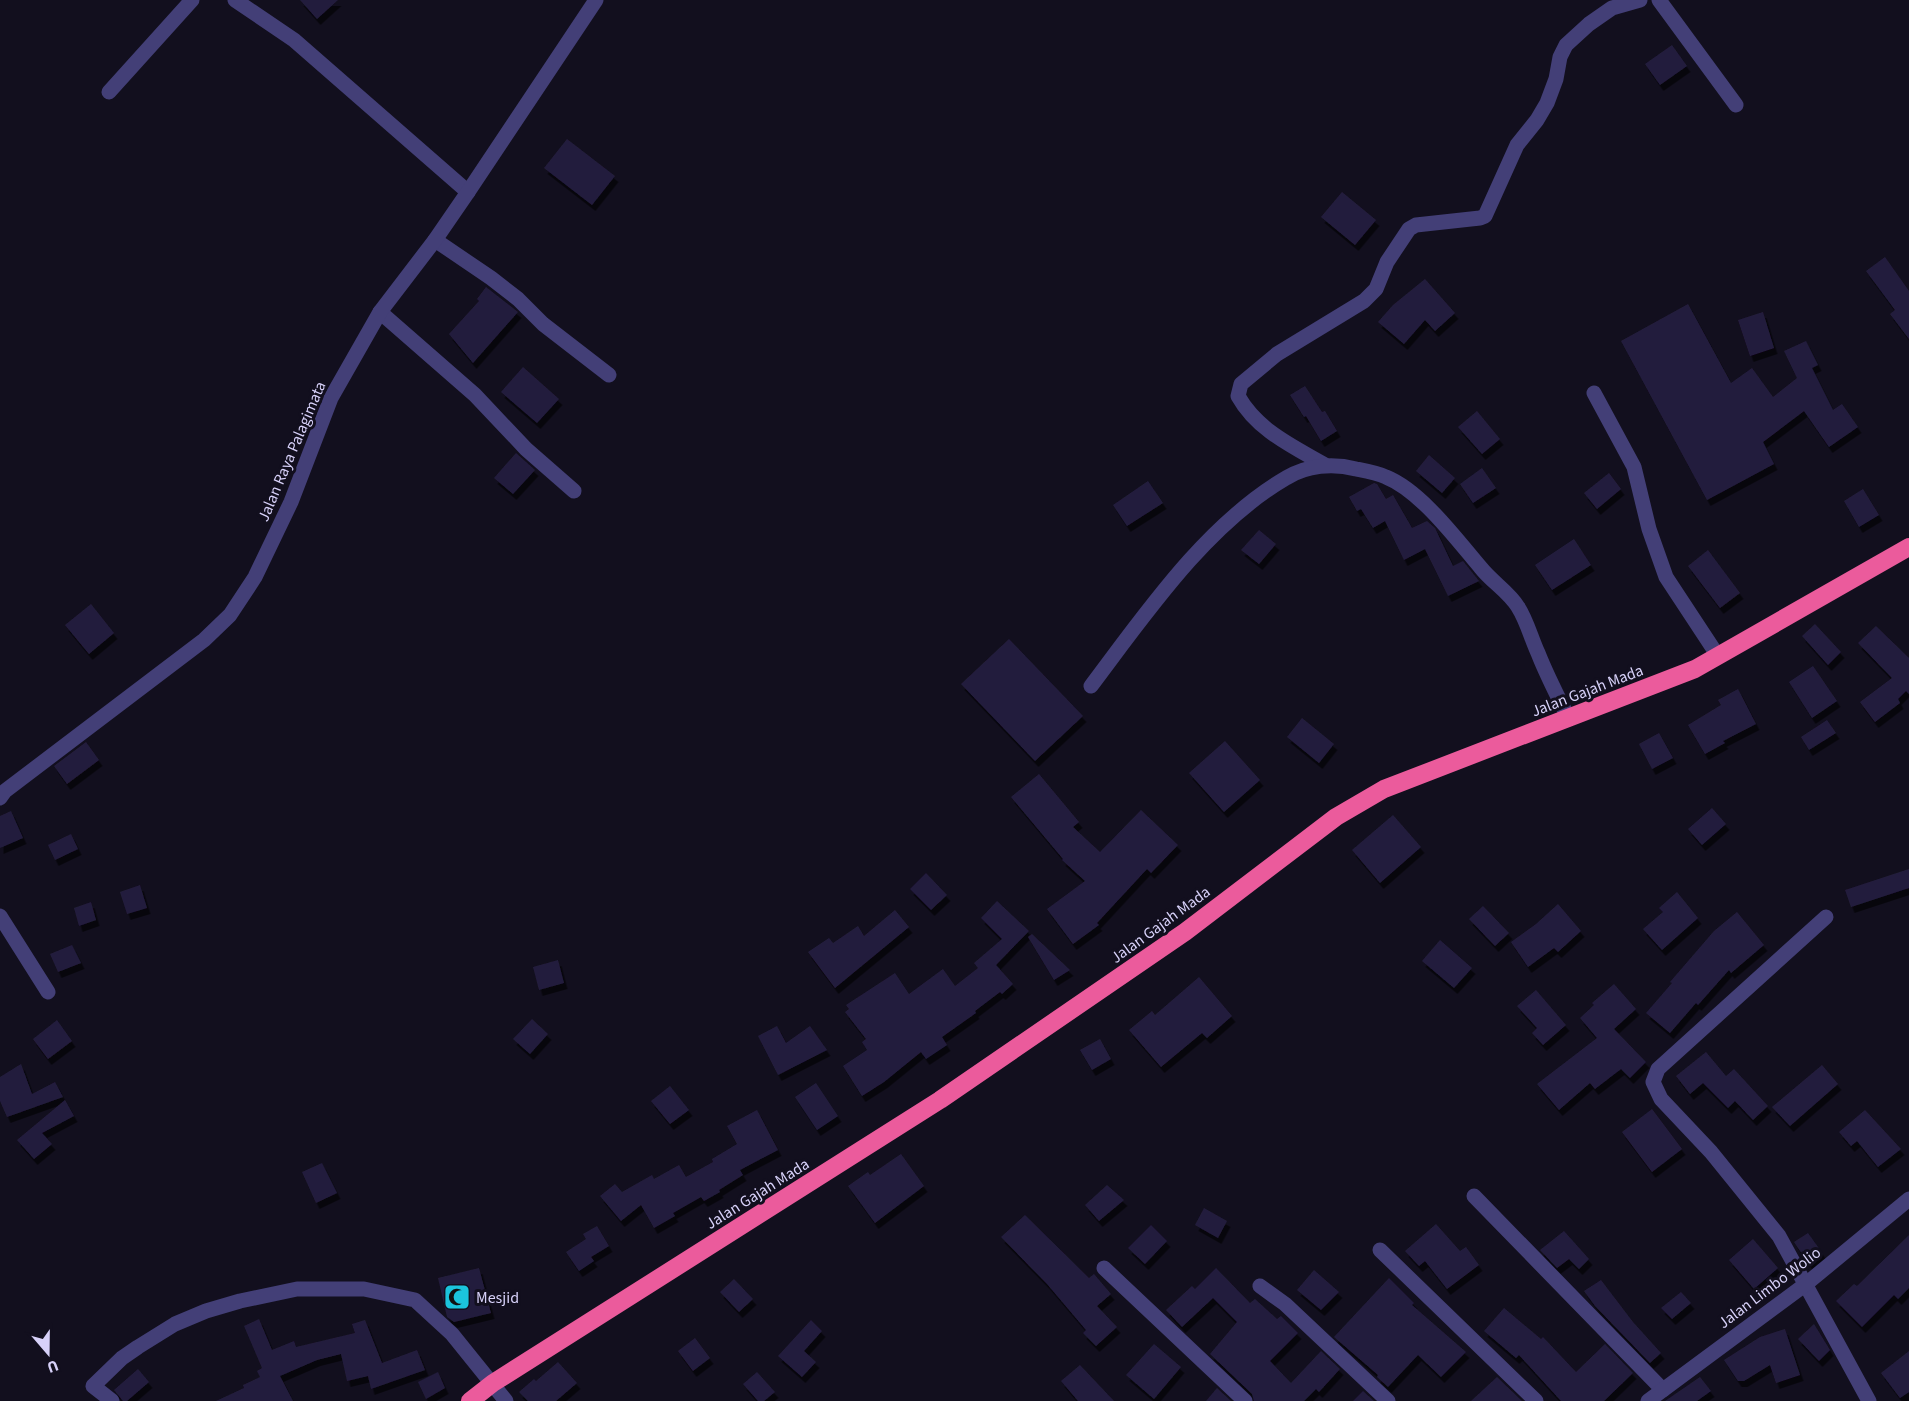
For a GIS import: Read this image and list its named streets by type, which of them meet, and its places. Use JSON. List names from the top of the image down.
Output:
{
  "streets": {
    "highway": ["Jalan Gajah Mada"],
    "street": ["Jalan Raya Palagimata", "Jalan Limbo Wolio"]
  },
  "places": {
    "mosque": ["Mesjid"]
  },
  "north": "bottom"
}
